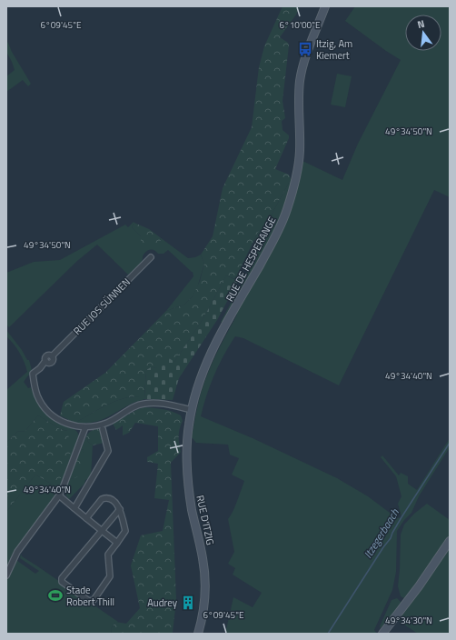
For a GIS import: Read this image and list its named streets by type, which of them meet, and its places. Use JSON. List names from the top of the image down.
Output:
{
  "streets": {
    "main road": ["RUE DE HESPERANGE", "RUE D'ITZIG"],
    "street": ["RUE JOS SÜNNEN"]
  },
  "crossings": [
    ["RUE DE HESPERANGE", "RUE D'ITZIG"]
  ],
  "water": ["Itzegerbaach"],
  "places": {
    "bus stop": ["Itzig, Am Kiemert"],
    "sports": ["Stade Robert Thill"],
    "building": ["Audrey"]
  },
  "north": "top",
  "coordinates": [
    "6°09'45\"E",
    "6°10'00\"E",
    "49°34'50\"N",
    "49°34'40\"N",
    "49°34'30\"N"
  ]
}
